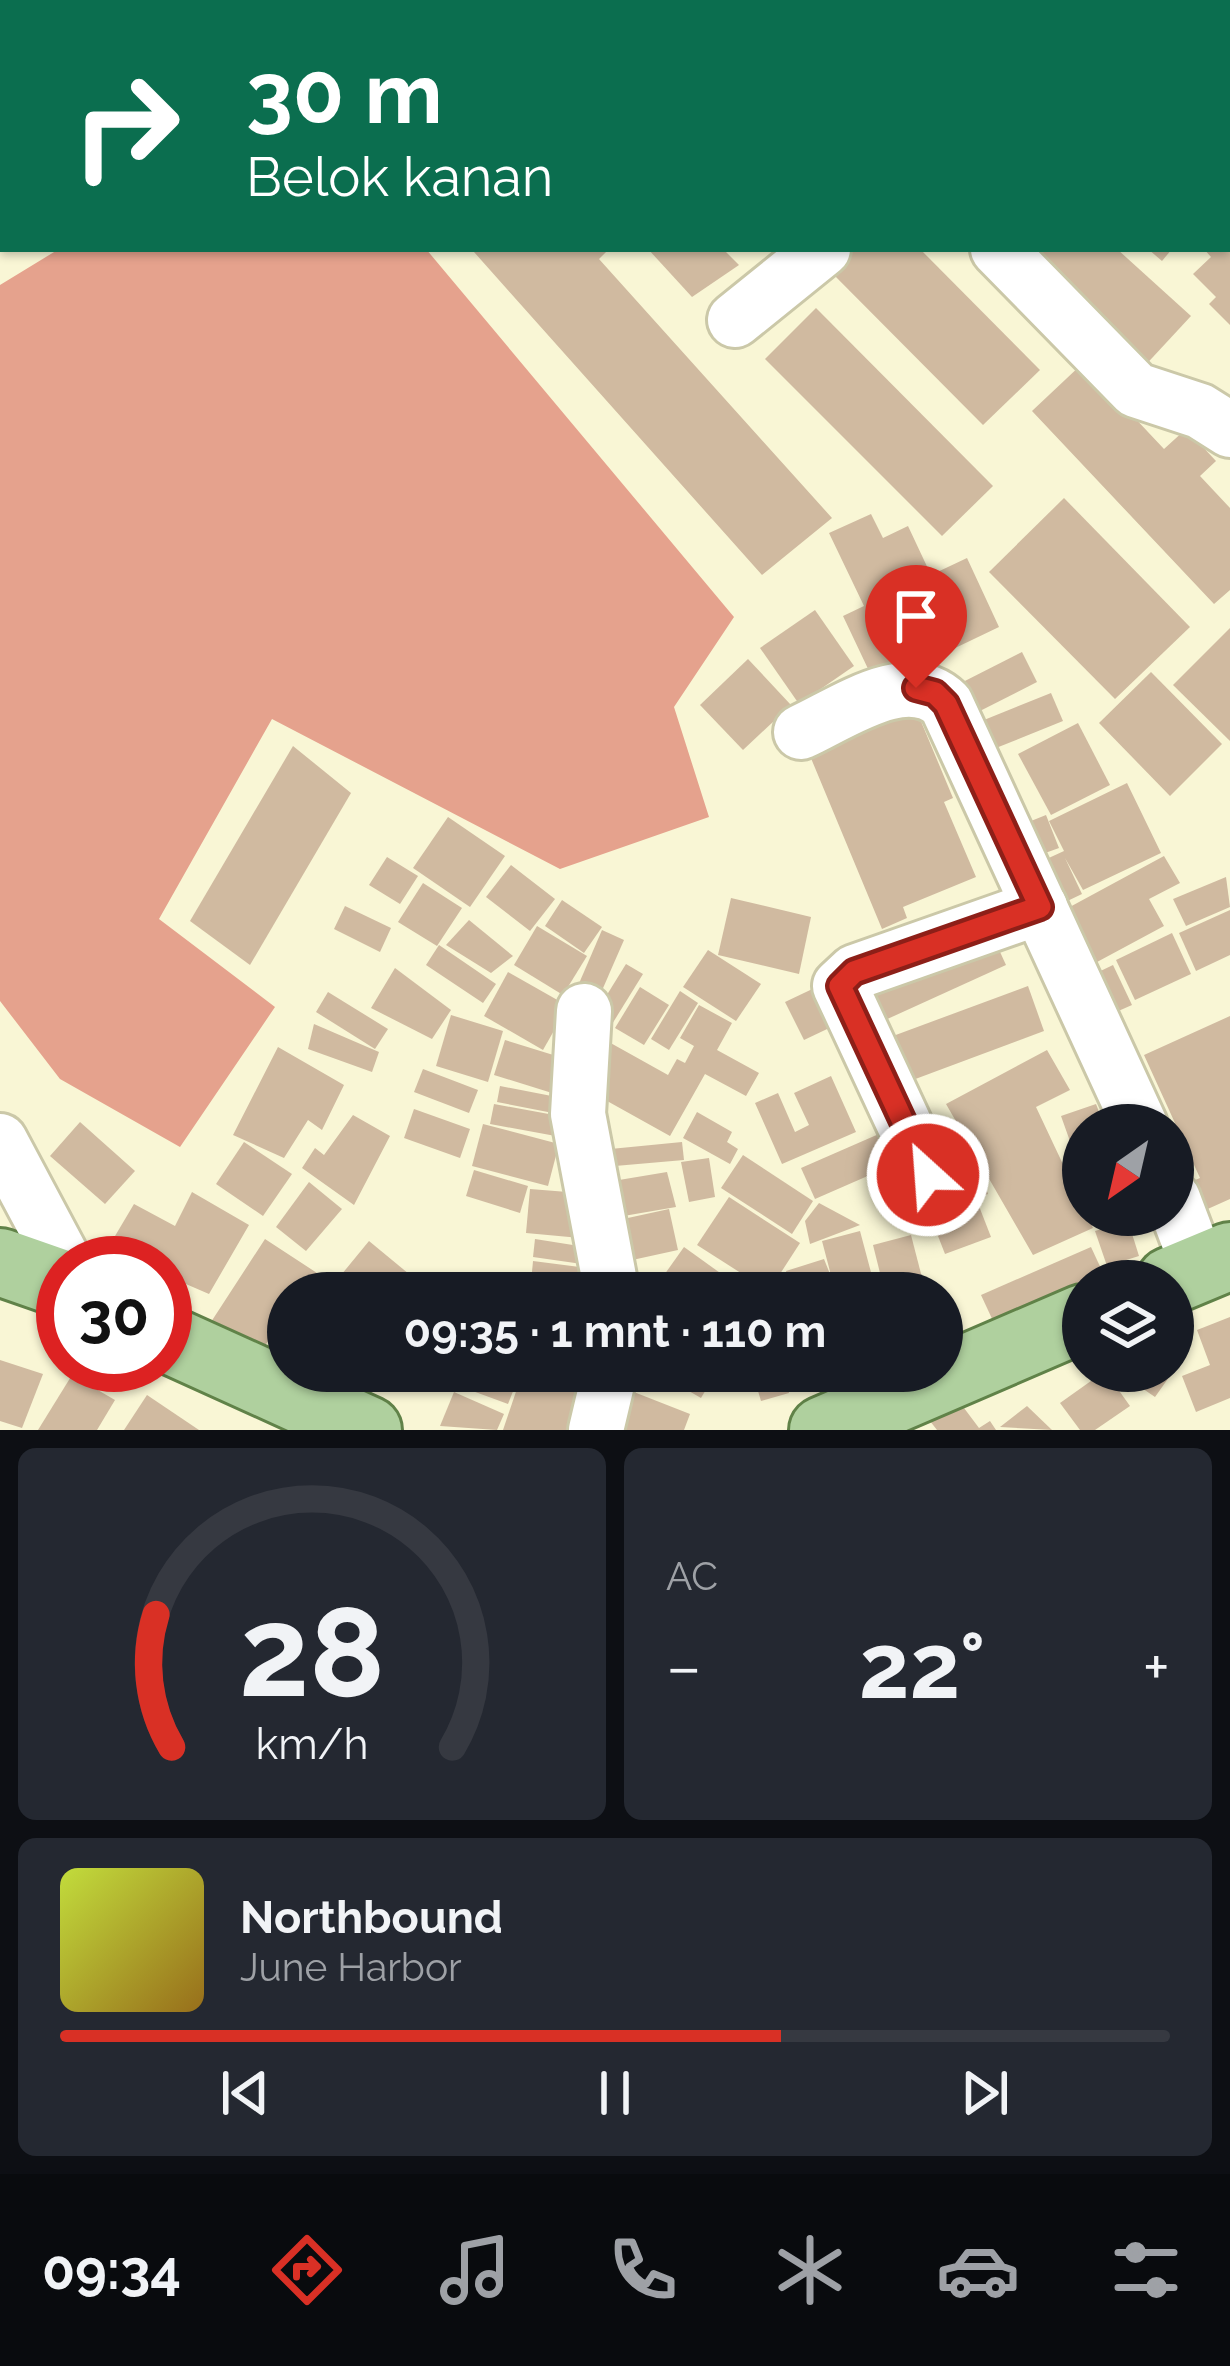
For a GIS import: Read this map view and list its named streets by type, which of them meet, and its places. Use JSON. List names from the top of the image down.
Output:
{
  "north": "bottom left",
  "page": {
    "turn": ["30 m", "Belok kanan"],
    "limit": "30",
    "trip": "09:35 · 1 mnt · 110 m",
    "tile": "AC",
    "heat": ["−", "22°", "+"],
    "song": ["Northbound", "June Harbor"],
    "tabs": "09:34",
    "gauge": ["28", "km/h"]
  }
}
